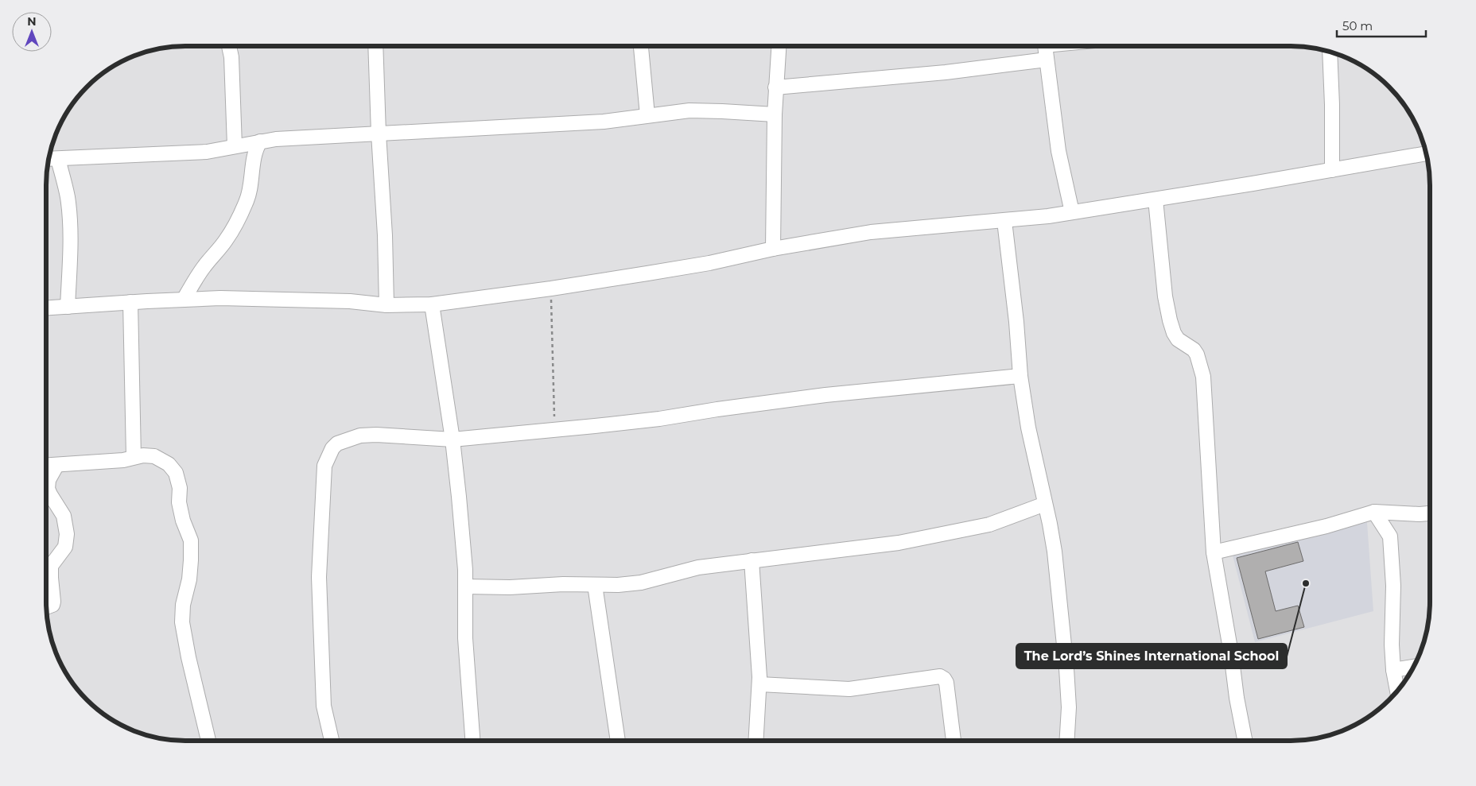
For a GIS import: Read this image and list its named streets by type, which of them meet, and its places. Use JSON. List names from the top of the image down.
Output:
{
  "places": ["The Lord’s Shines International School"],
  "scale_bar": "50 m",
  "north": "top"
}
